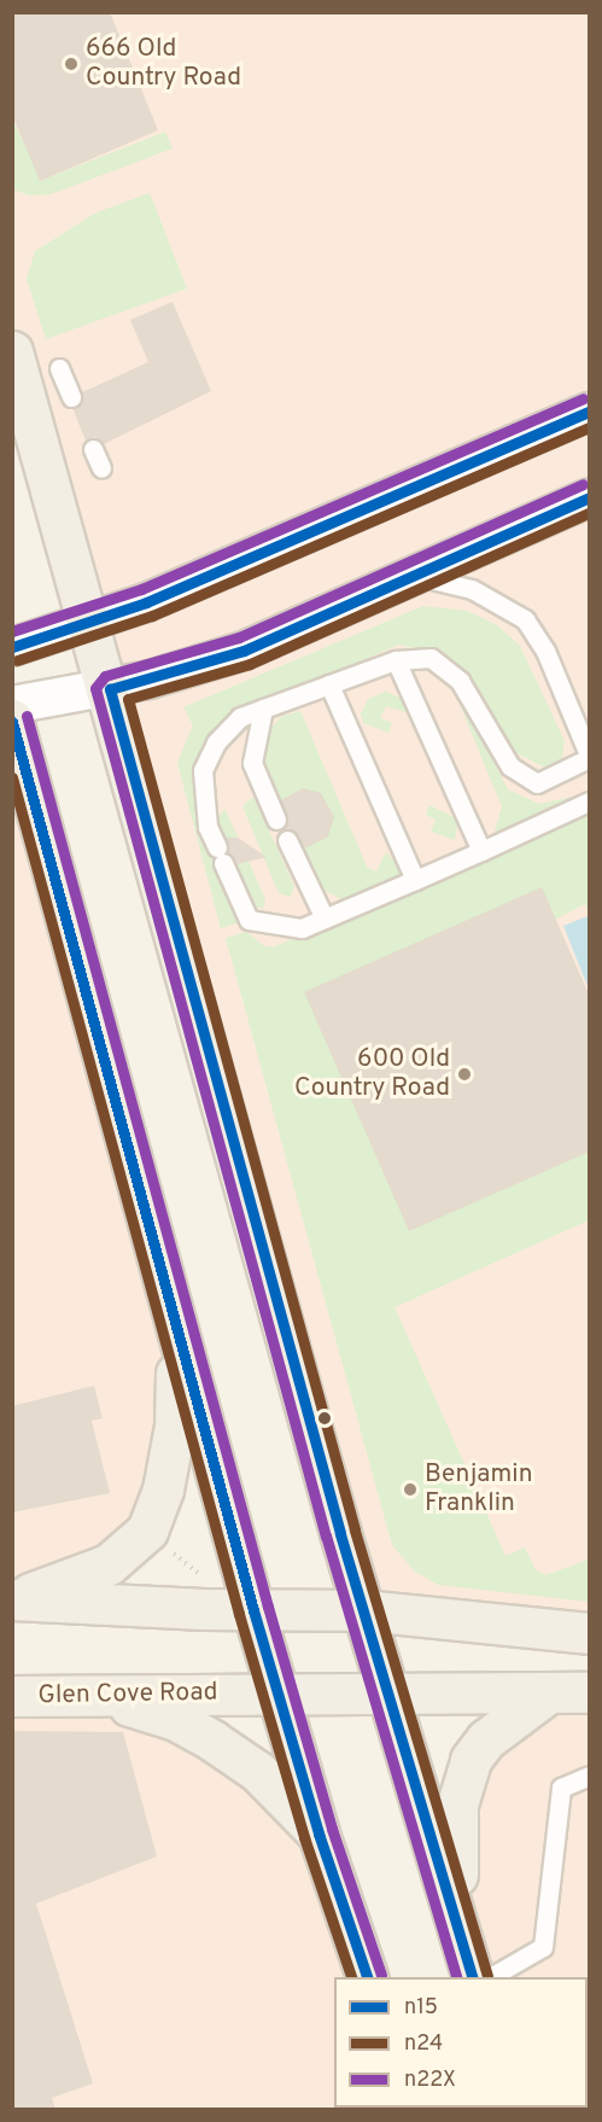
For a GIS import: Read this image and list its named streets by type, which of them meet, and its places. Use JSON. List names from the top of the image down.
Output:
{
  "streets": {
    "main road": ["Glen Cove Road"]
  },
  "places": ["666 Old Country Road", "600 Old Country Road", "Benjamin Franklin"],
  "lines": ["transit line n22X", "transit line n15", "transit line n24"],
  "legend": ["n15", "n24", "n22X"]
}
